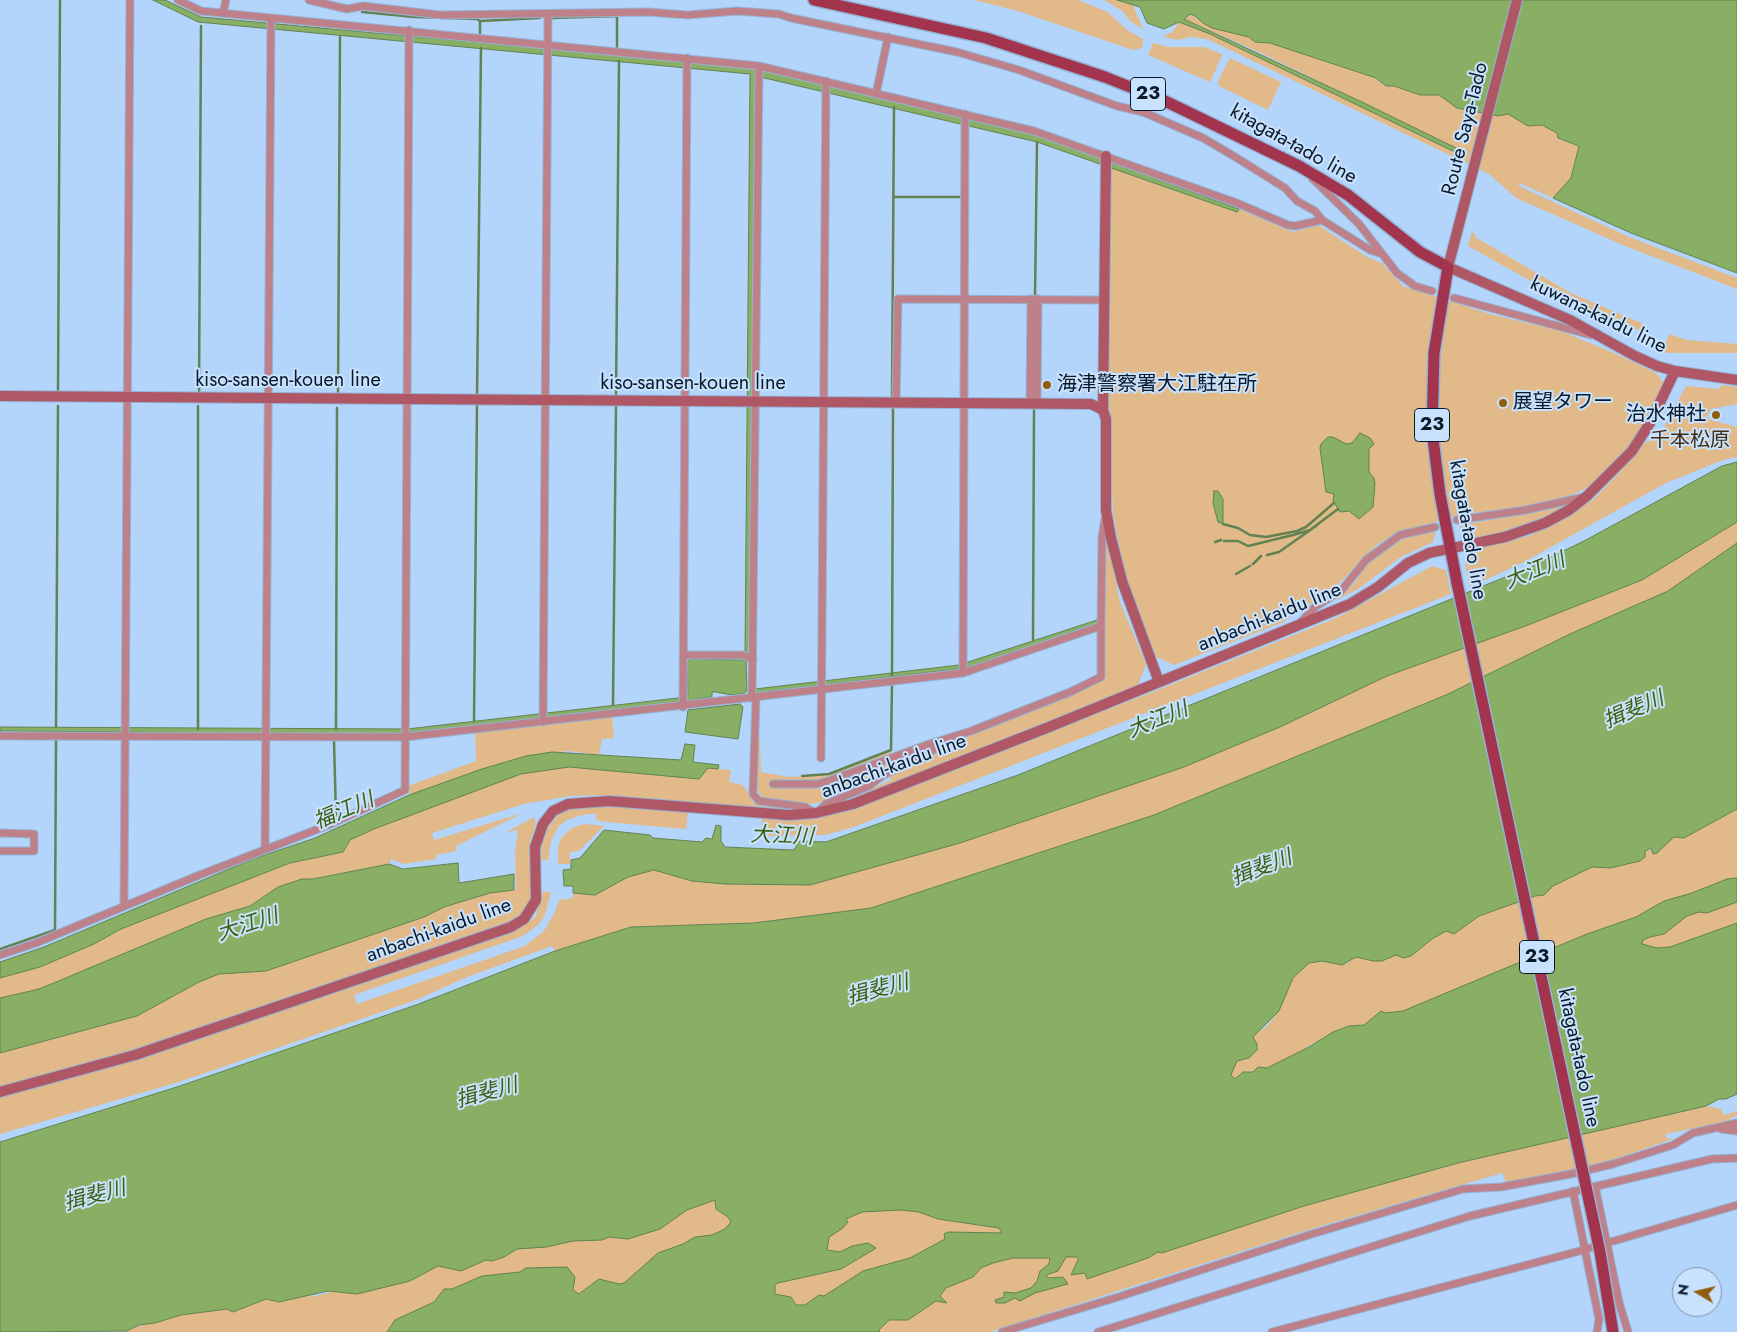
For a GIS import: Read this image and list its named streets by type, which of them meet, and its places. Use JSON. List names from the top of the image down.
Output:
{
  "streets": {
    "main road": [
      "23",
      "Route Saya-Tado",
      "kitagata-tado line",
      "kuwana-kaidu line",
      "kiso-sansen-kouen line",
      "anbachi-kaidu line"
    ]
  },
  "crossings": [
    ["Route Saya-Tado", "kitagata-tado line"],
    ["Route Saya-Tado", "kuwana-kaidu line"],
    ["kitagata-tado line", "kuwana-kaidu line"],
    ["kitagata-tado line", "anbachi-kaidu line"],
    ["kuwana-kaidu line", "anbachi-kaidu line"]
  ],
  "water": ["大江川", "揖斐川", "福江川"],
  "parks": ["千本松原"],
  "places": ["海津警察署大江駐在所", "展望タワー", "治水神社"],
  "north": "left"
}
